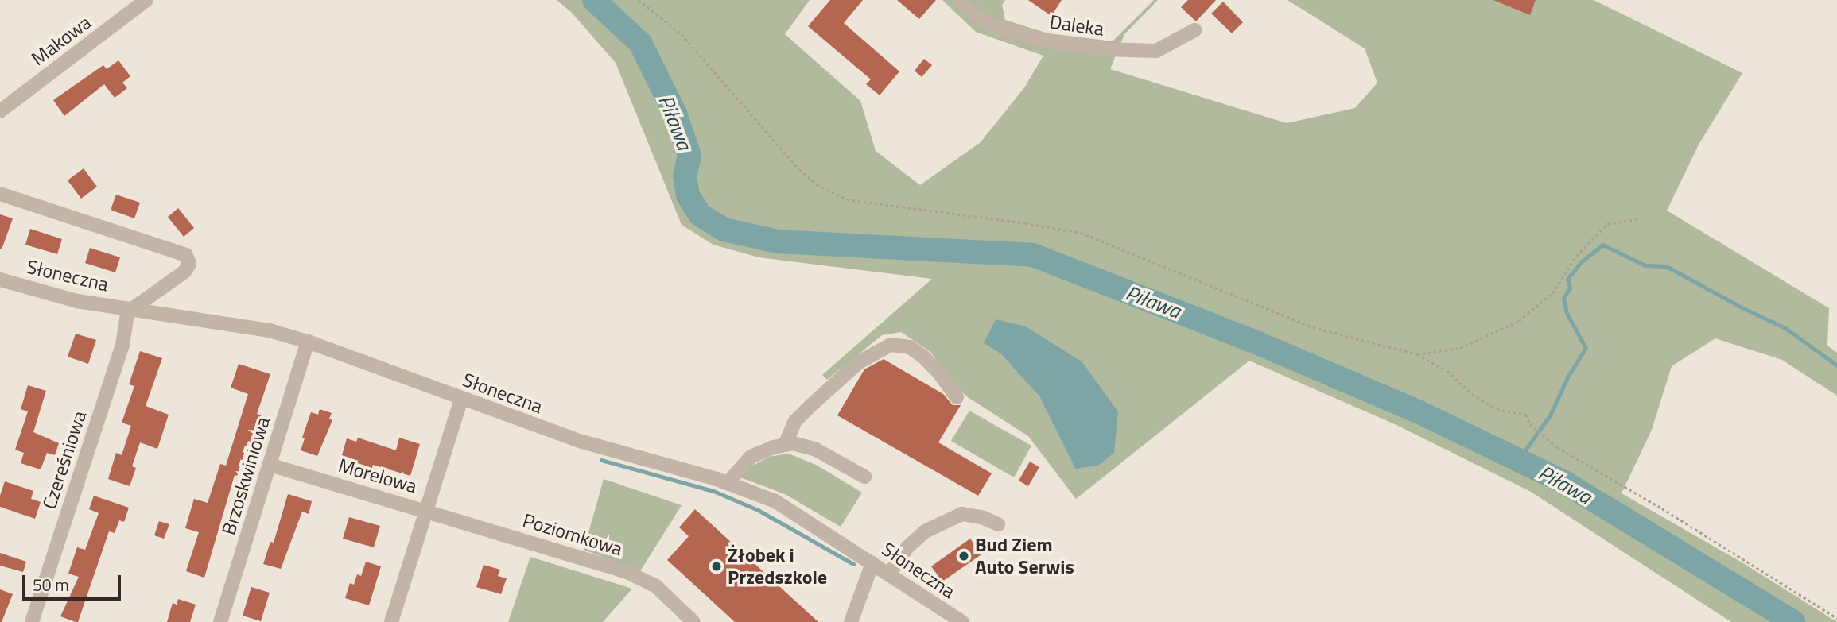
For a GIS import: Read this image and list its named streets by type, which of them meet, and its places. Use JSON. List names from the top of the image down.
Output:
{
  "streets": {
    "street": [
      "Daleka",
      "Makowa",
      "Słoneczna",
      "Czereśniowa",
      "Brzoskwiniowa",
      "Morelowa",
      "Poziomkowa"
    ]
  },
  "crossings": [
    ["Słoneczna", "Czereśniowa"],
    ["Słoneczna", "Brzoskwiniowa"],
    ["Brzoskwiniowa", "Morelowa"],
    ["Morelowa", "Poziomkowa"]
  ],
  "water": ["Piława"],
  "places": ["Bud Ziem Auto Serwis", "Żłobek i Przedszkole"],
  "scale_bar": "50 m"
}
